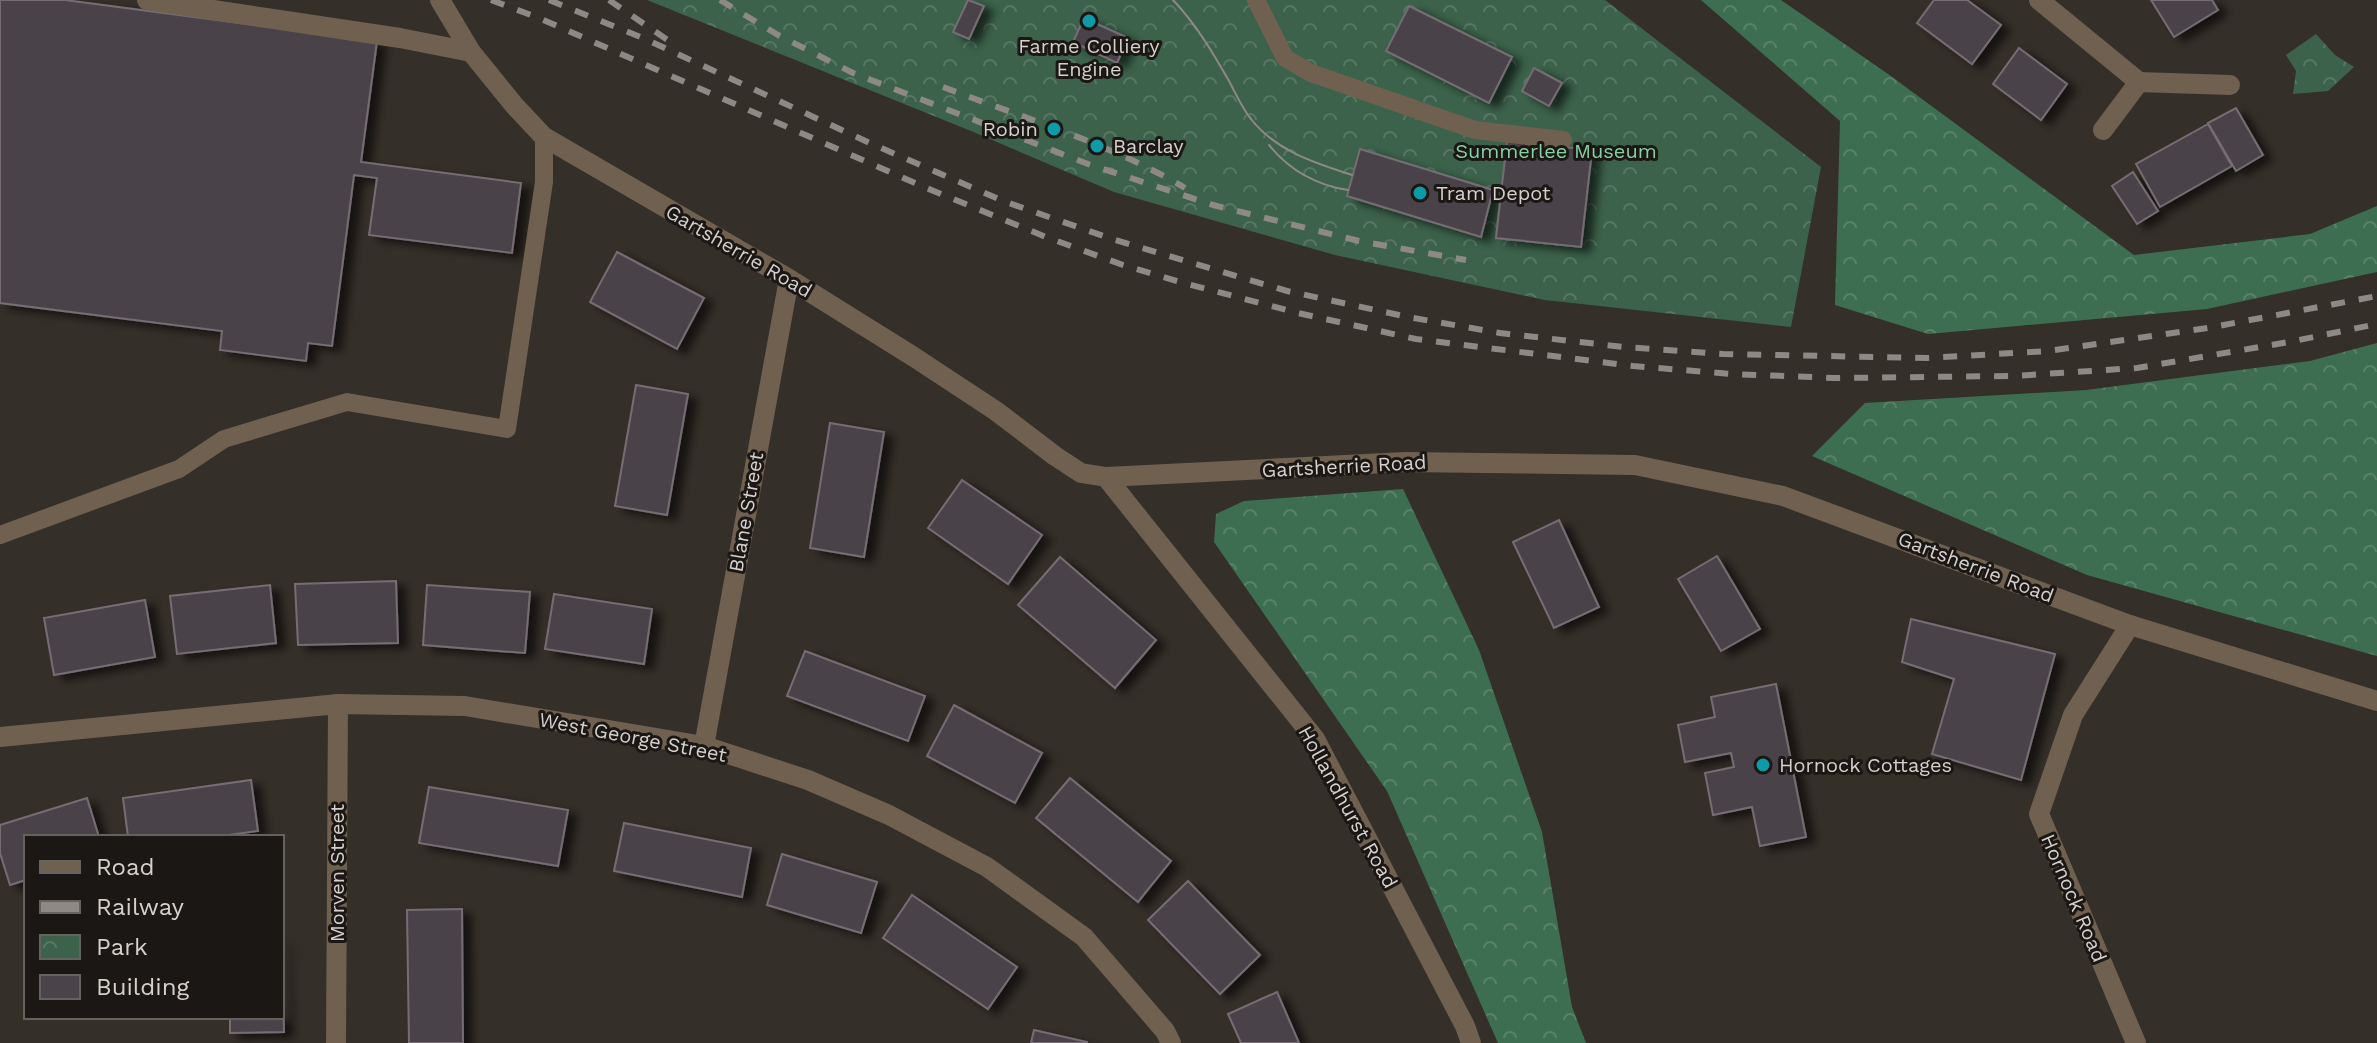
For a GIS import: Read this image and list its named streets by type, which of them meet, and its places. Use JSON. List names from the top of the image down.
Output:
{
  "streets": {
    "street": [
      "Gartsherrie Road",
      "Blane Street",
      "West George Street",
      "Hollandhurst Road",
      "Morven Street",
      "Hornock Road"
    ]
  },
  "crossings": [
    ["Gartsherrie Road", "Blane Street"],
    ["Gartsherrie Road", "Hollandhurst Road"],
    ["Gartsherrie Road", "Hornock Road"],
    ["Blane Street", "West George Street"],
    ["West George Street", "Morven Street"]
  ],
  "parks": ["Summerlee Museum"],
  "places": [
    "Farme Colliery Engine",
    "Robin",
    "Barclay",
    "Tram Depot",
    "Hornock Cottages"
  ],
  "legend": [
    "Road",
    "Railway",
    "Park",
    "Building"
  ]
}
